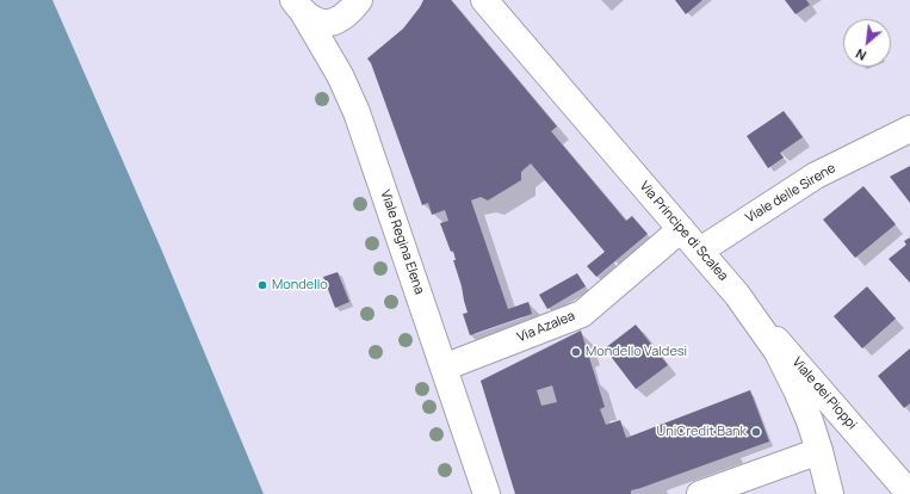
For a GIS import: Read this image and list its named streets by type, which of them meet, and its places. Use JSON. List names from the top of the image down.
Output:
{
  "streets": {
    "street": [
      "Viale delle Sirene",
      "Via Principe di Scalea",
      "Viale Regina Elena",
      "Via Azalea",
      "Viale dei Pioppi"
    ]
  },
  "crossings": [
    ["Viale delle Sirene", "Via Principe di Scalea"],
    ["Via Principe di Scalea", "Via Azalea"],
    ["Via Principe di Scalea", "Viale dei Pioppi"],
    ["Viale Regina Elena", "Via Azalea"]
  ],
  "places": ["Mondello", "Mondello Valdesi", "UniCredit Bank"],
  "north": "bottom left"
}
